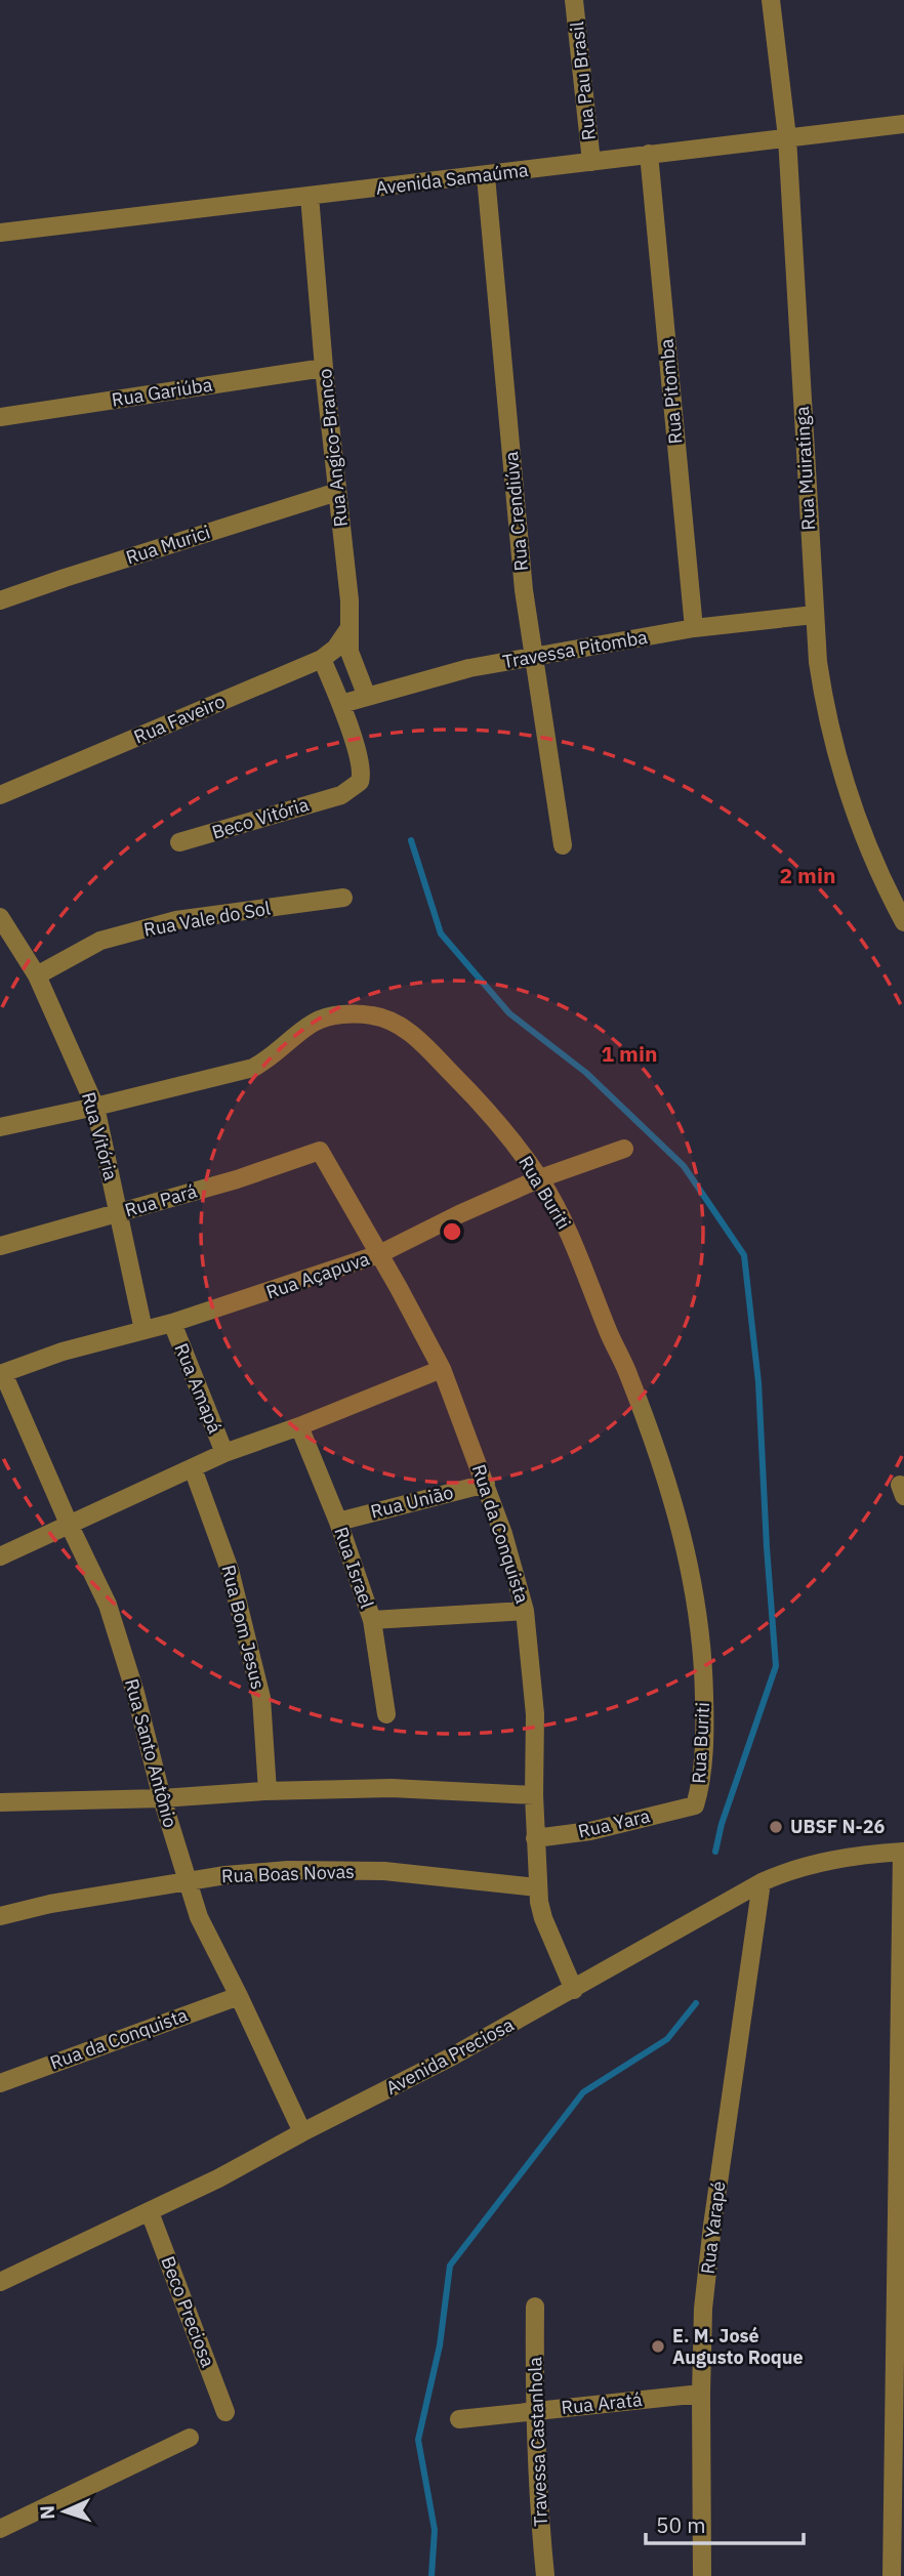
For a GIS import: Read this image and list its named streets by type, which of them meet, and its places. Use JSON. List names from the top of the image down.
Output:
{
  "streets": {
    "street": [
      "Rua Pau Brasil",
      "Avenida Samaúma",
      "Rua Pitomba",
      "Rua Gariúba",
      "Rua Angico-Branco",
      "Rua Muiratinga",
      "Rua Crendiúva",
      "Rua Murici",
      "Travessa Pitomba",
      "Rua Faveiro",
      "Beco Vitória",
      "Rua Vale do Sol",
      "Rua Vitória",
      "Rua Buriti",
      "Rua Pará",
      "Rua Açapuva",
      "Rua Amapá",
      "Rua União",
      "Rua da Conquista",
      "Rua Israel",
      "Rua Bom Jesus",
      "Rua Santo Antônio",
      "Rua Yara",
      "Rua Boas Novas",
      "Avenida Preciosa",
      "Rua Yarapé",
      "Beco Preciosa",
      "Rua Aratá",
      "Travessa Castanhola"
    ]
  },
  "crossings": [
    ["Rua Pau Brasil", "Avenida Samaúma"],
    ["Avenida Samaúma", "Rua Pitomba"],
    ["Avenida Samaúma", "Rua Angico-Branco"],
    ["Avenida Samaúma", "Rua Muiratinga"],
    ["Avenida Samaúma", "Rua Crendiúva"],
    ["Rua Pitomba", "Travessa Pitomba"],
    ["Rua Gariúba", "Rua Angico-Branco"],
    ["Rua Angico-Branco", "Rua Murici"],
    ["Rua Angico-Branco", "Travessa Pitomba"],
    ["Rua Angico-Branco", "Rua Faveiro"],
    ["Rua Muiratinga", "Travessa Pitomba"],
    ["Rua Crendiúva", "Travessa Pitomba"],
    ["Travessa Pitomba", "Beco Vitória"],
    ["Rua Vale do Sol", "Rua Vitória"],
    ["Rua Vitória", "Rua Buriti"],
    ["Rua Vitória", "Rua Pará"],
    ["Rua Vitória", "Rua Açapuva"],
    ["Rua Buriti", "Rua Açapuva"],
    ["Rua Buriti", "Rua Yara"],
    ["Rua Pará", "Rua da Conquista"],
    ["Rua Açapuva", "Rua Amapá"],
    ["Rua Açapuva", "Rua da Conquista"],
    ["Rua Açapuva", "Rua Santo Antônio"],
    ["Rua União", "Rua da Conquista"],
    ["Rua União", "Rua Israel"],
    ["Rua da Conquista", "Rua Santo Antônio"],
    ["Rua da Conquista", "Rua Yara"],
    ["Rua da Conquista", "Rua Boas Novas"],
    ["Rua da Conquista", "Avenida Preciosa"],
    ["Rua Santo Antônio", "Rua Boas Novas"],
    ["Rua Santo Antônio", "Avenida Preciosa"],
    ["Avenida Preciosa", "Rua Yarapé"],
    ["Avenida Preciosa", "Beco Preciosa"],
    ["Rua Yarapé", "Rua Aratá"],
    ["Rua Aratá", "Travessa Castanhola"]
  ],
  "places": ["UBSF N-26", "E. M. José Augusto Roque"],
  "scale_bar": "50 m",
  "north": "left",
  "rings": ["2 min", "1 min"]
}
